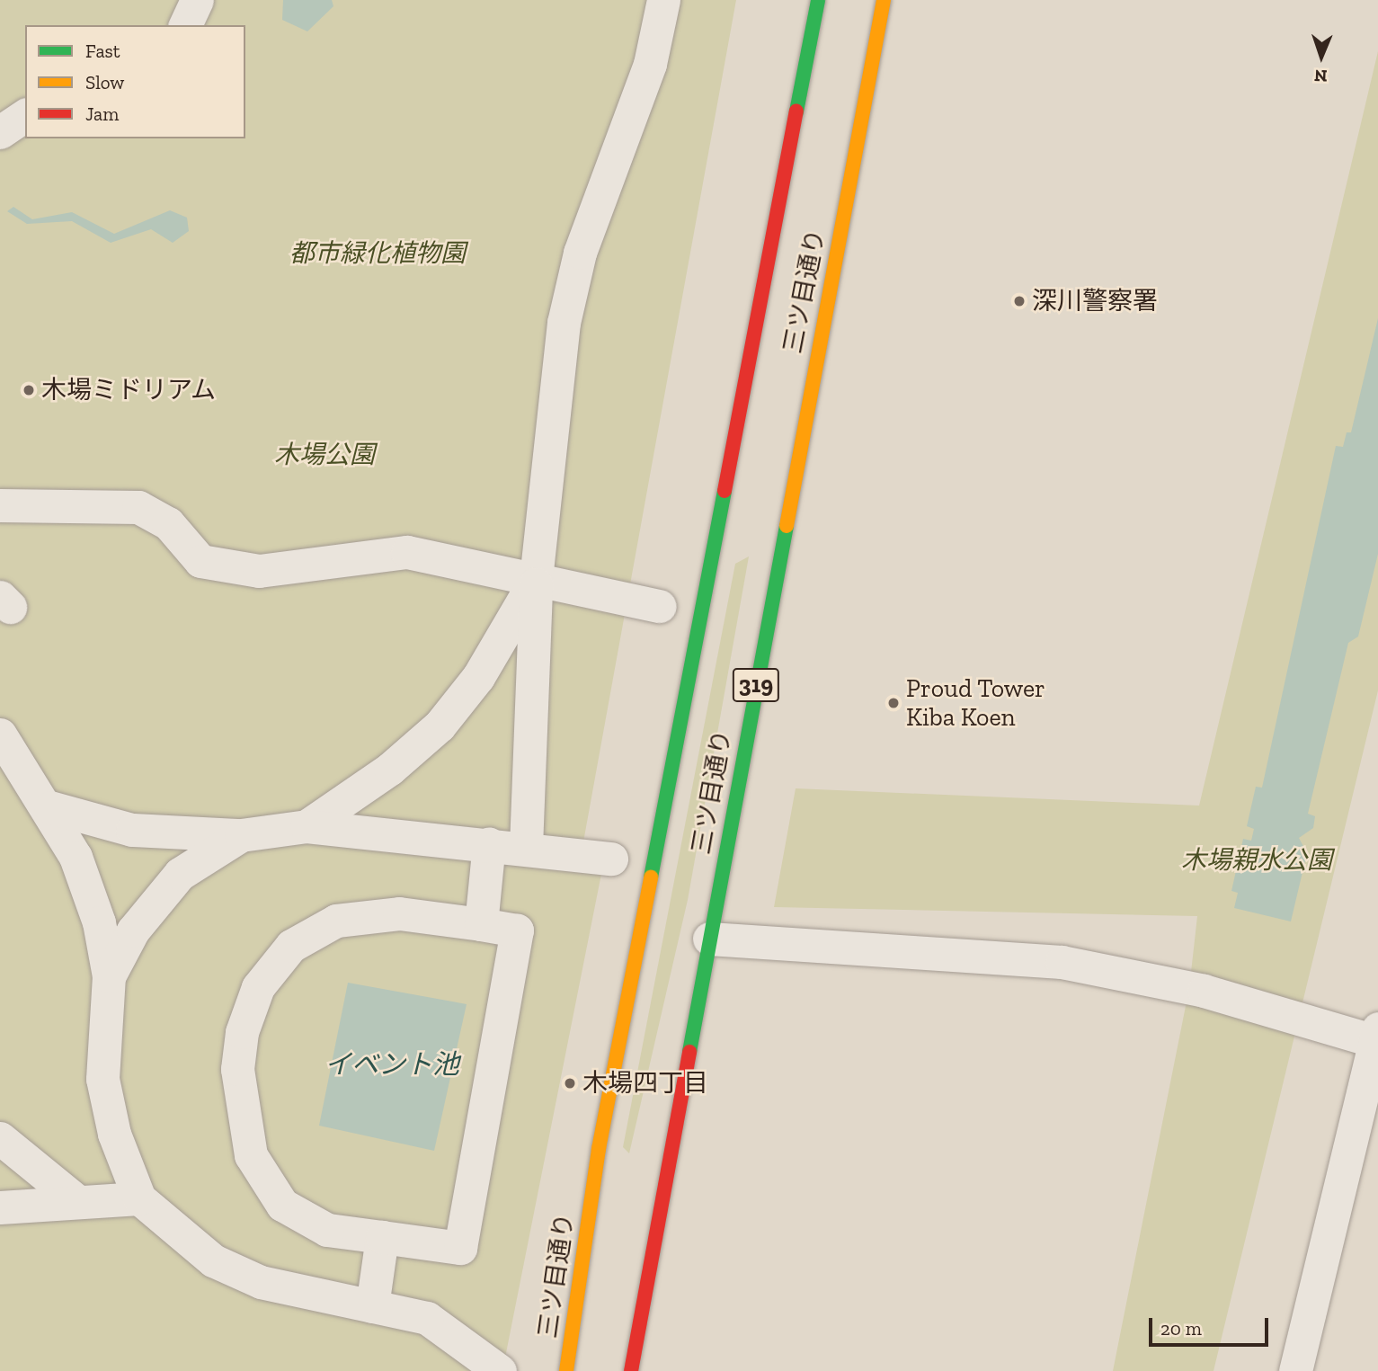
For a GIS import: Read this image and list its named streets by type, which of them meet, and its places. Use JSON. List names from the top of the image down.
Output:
{
  "streets": {
    "main road": ["三ツ目通り", "319"]
  },
  "water": ["イベント池"],
  "parks": ["都市緑化植物園", "木場公園", "木場親水公園"],
  "places": [
    "深川警察署",
    "木場ミドリアム",
    "Proud Tower Kiba Koen",
    "木場四丁目"
  ],
  "legend": ["Fast", "Slow", "Jam"],
  "scale_bar": "20 m",
  "north": "bottom"
}
